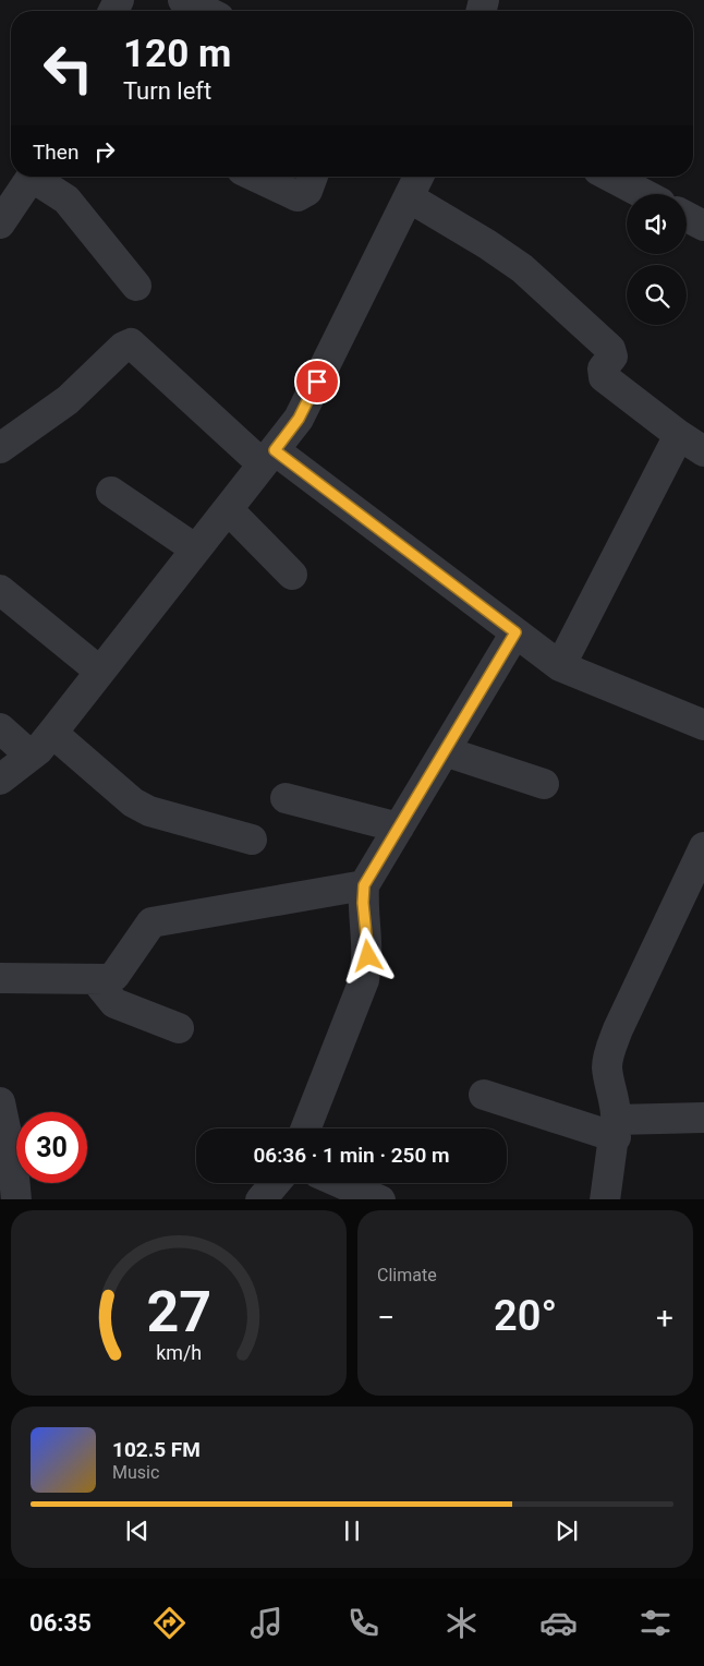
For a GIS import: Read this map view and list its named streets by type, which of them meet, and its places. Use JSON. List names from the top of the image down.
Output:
{
  "page": {
    "turn": ["120 m", "Turn left"],
    "then": "Then",
    "limit": "30",
    "trip": "06:36 · 1 min · 250 m",
    "tile": "Climate",
    "heat": ["−", "20°", "+"],
    "song": ["102.5 FM", "Music"],
    "tabs": "06:35",
    "gauge": ["27", "km/h"]
  }
}
